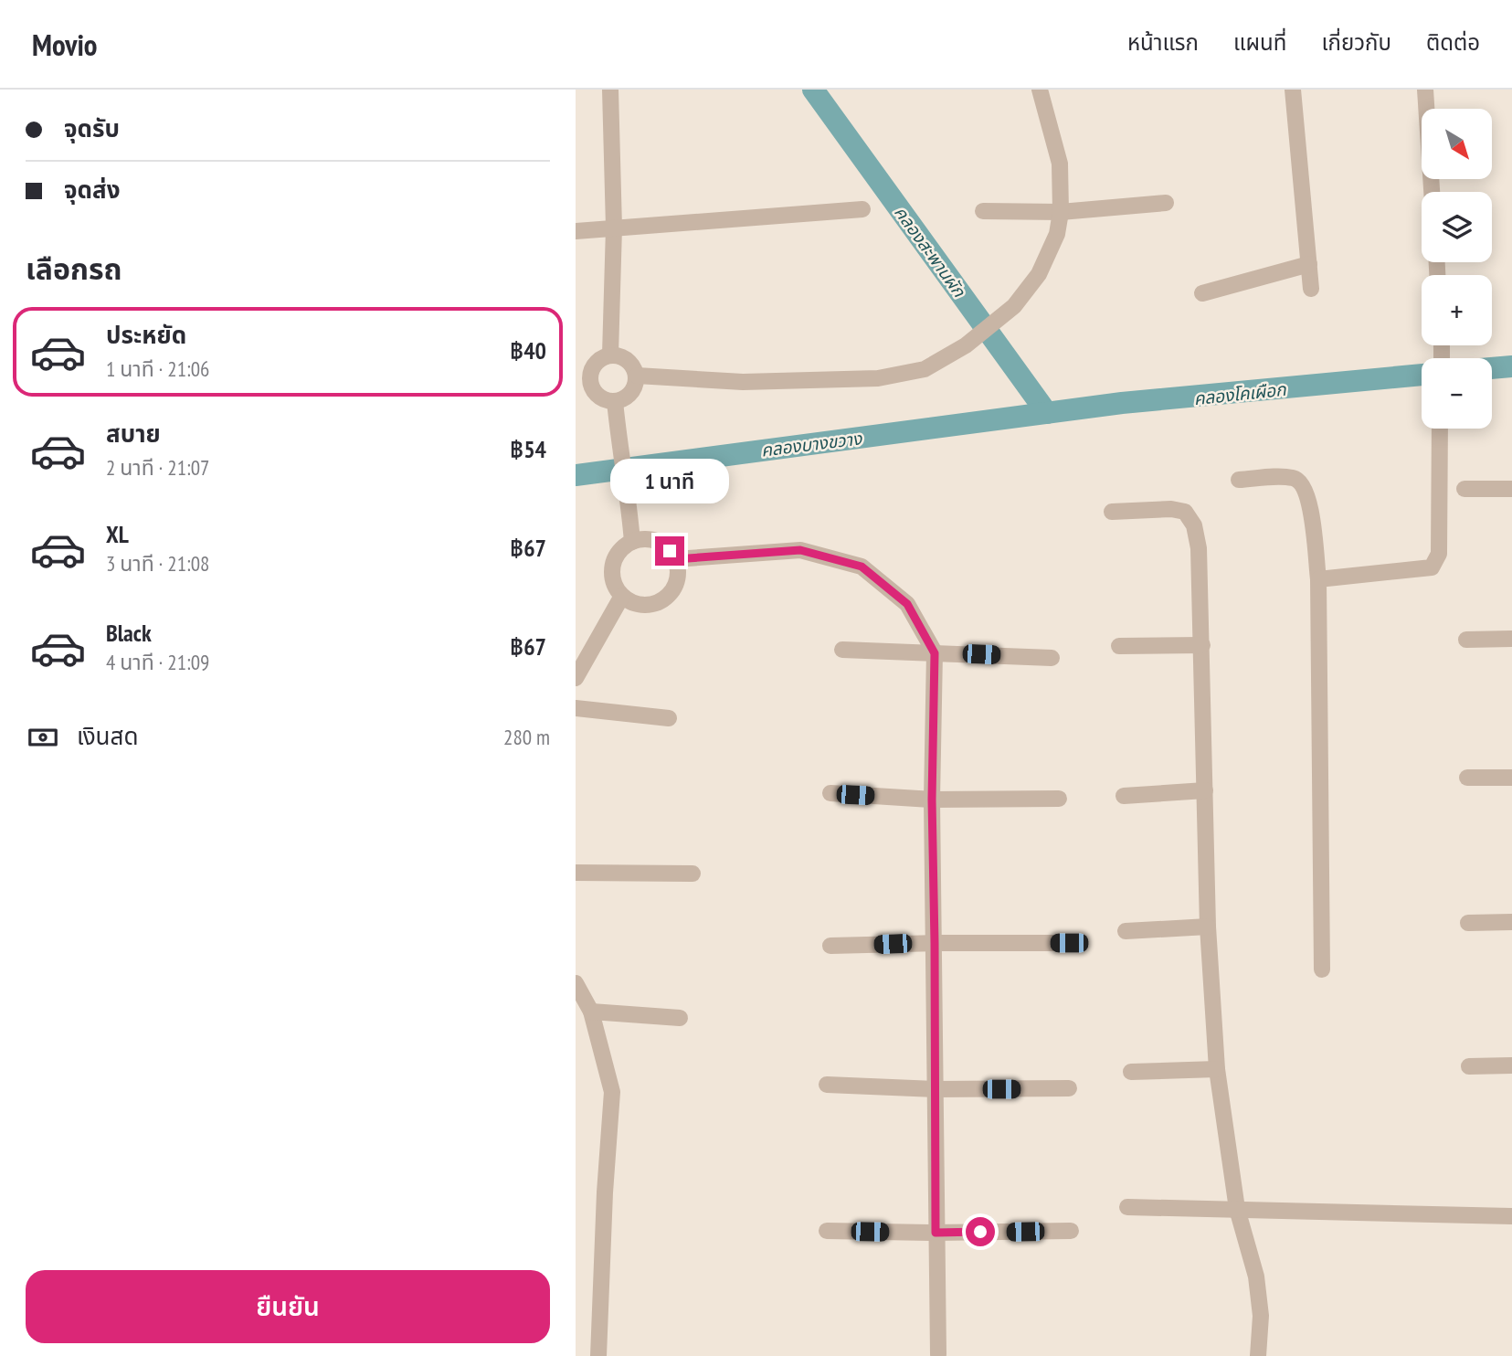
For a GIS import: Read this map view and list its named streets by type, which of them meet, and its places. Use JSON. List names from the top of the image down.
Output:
{
  "water": ["คลองสะพานผัก", "คลองโคเผือก", "คลองบางขวาง"],
  "north": "bottom right",
  "page": {
    "header": "Movio",
    "nav": [
      "หน้าแรก",
      "แผนที่",
      "เกี่ยวกับ",
      "ติดต่อ"
    ],
    "banner": ["จุดรับ", "จุดส่ง"],
    "map_buttons": ["+", "−"],
    "heading": "เลือกรถ",
    "list": [
      {
        "name": "ประหยัด",
        "note": "1 นาที · 21:06",
        "value": "฿40"
      },
      {
        "name": "สบาย",
        "note": "2 นาที · 21:07",
        "value": "฿54"
      },
      {
        "name": "XL",
        "note": "3 นาที · 21:08",
        "value": "฿67"
      },
      {
        "name": "Black",
        "note": "4 นาที · 21:09",
        "value": "฿67"
      }
    ],
    "bubble": "1 นาที",
    "pay": ["เงินสด", "280 m"],
    "buttons": "ยืนยัน"
  }
}
